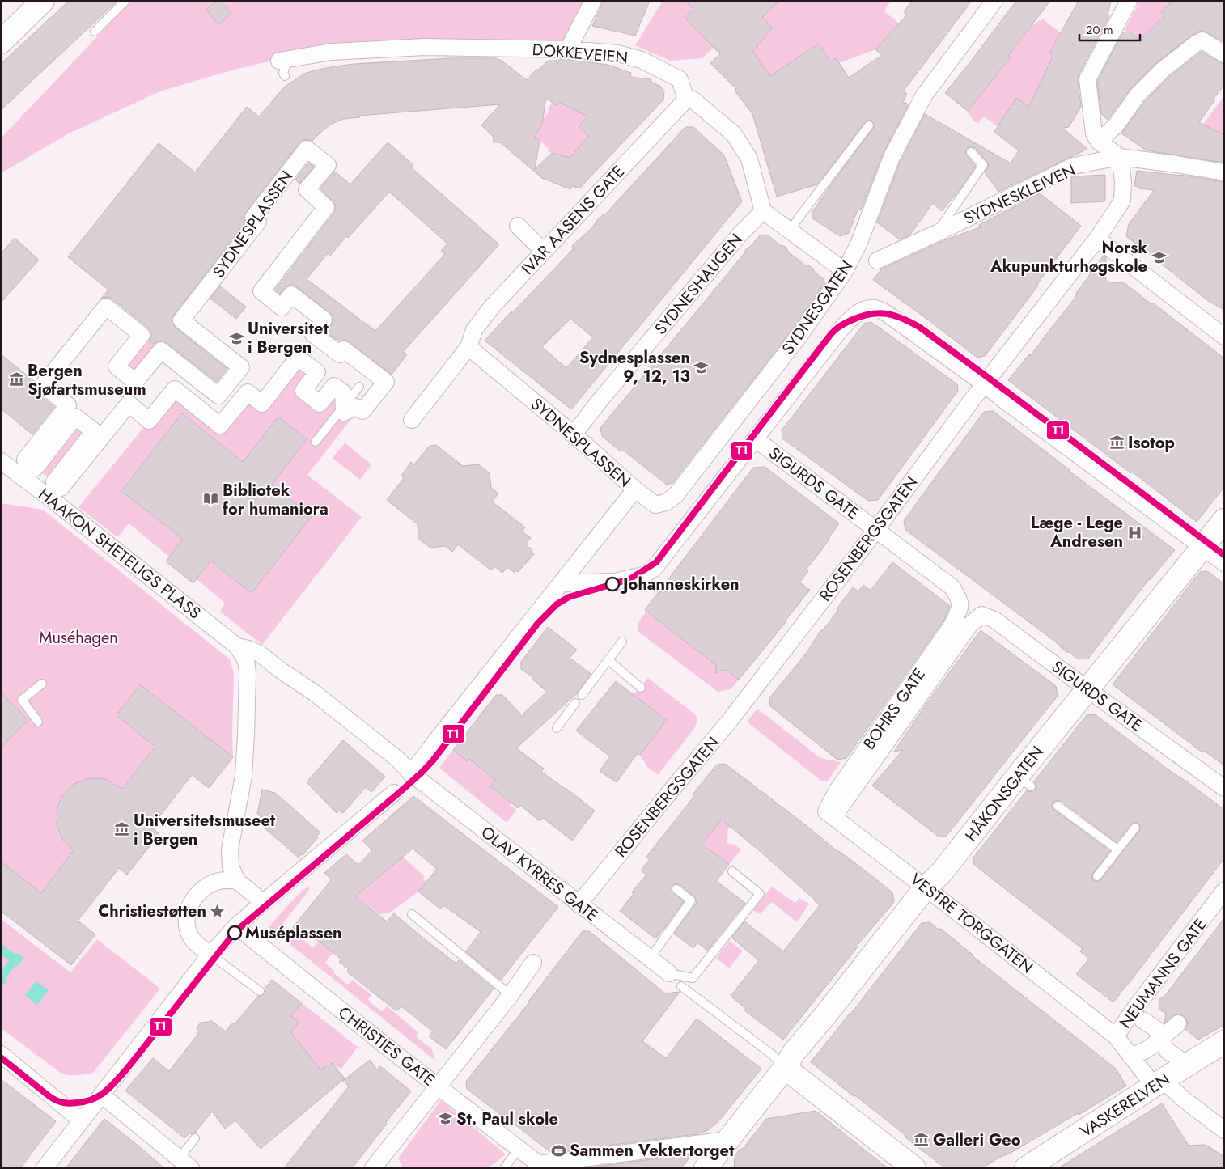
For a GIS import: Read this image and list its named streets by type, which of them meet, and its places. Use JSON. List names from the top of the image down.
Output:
{
  "streets": {
    "main road": ["HÅKONSGATEN", "VASKERELVEN"],
    "street": [
      "DOKKEVEIEN",
      "SYDNESKLEIVEN",
      "IVAR AASENS GATE",
      "SYDNESPLASSEN",
      "SYDNESHAUGEN",
      "SYDNESGATEN",
      "SIGURDS GATE",
      "ROSENBERGSGATEN",
      "HAAKON SHETELIGS PLASS",
      "BOHRS GATE",
      "OLAV KYRRES GATE",
      "VESTRE TORGGATEN",
      "NEUMANNS GATE",
      "CHRISTIES GATE"
    ]
  },
  "crossings": [
    ["DOKKEVEIEN", "IVAR AASENS GATE"],
    ["SYDNESKLEIVEN", "ROSENBERGSGATEN"],
    ["IVAR AASENS GATE", "SYDNESPLASSEN"],
    ["SYDNESPLASSEN", "SYDNESHAUGEN"],
    ["SYDNESPLASSEN", "SYDNESGATEN"],
    ["SYDNESPLASSEN", "HAAKON SHETELIGS PLASS"],
    ["SYDNESPLASSEN", "OLAV KYRRES GATE"],
    ["SIGURDS GATE", "ROSENBERGSGATEN"],
    ["SIGURDS GATE", "BOHRS GATE"],
    ["SIGURDS GATE", "HÅKONSGATEN"],
    ["ROSENBERGSGATEN", "OLAV KYRRES GATE"],
    ["HAAKON SHETELIGS PLASS", "OLAV KYRRES GATE"],
    ["BOHRS GATE", "VESTRE TORGGATEN"],
    ["HÅKONSGATEN", "VESTRE TORGGATEN"],
    ["HÅKONSGATEN", "CHRISTIES GATE"],
    ["VESTRE TORGGATEN", "NEUMANNS GATE"],
    ["VESTRE TORGGATEN", "VASKERELVEN"]
  ],
  "parks": ["Muséhagen"],
  "places": {
    "school or university": [
      "Norsk Akupunkturhøgskole",
      "Universitet i Bergen",
      "Sydnesplassen 9, 12, 13",
      "St. Paul skole"
    ],
    "museum": [
      "Bergen Sjøfartsmuseum",
      "Isotop",
      "Universitetsmuseet i Bergen",
      "Galleri Geo"
    ],
    "library": ["Bibliotek for humaniora"],
    "hospital": ["Læge - Lege Andresen"],
    "other": ["Johanneskirken", "Muséplassen"],
    "place": ["Christiestøtten"],
    "sports": ["Sammen Vektertorget"]
  },
  "lines": ["transit line T1"],
  "scale_bar": "20 m"
}
